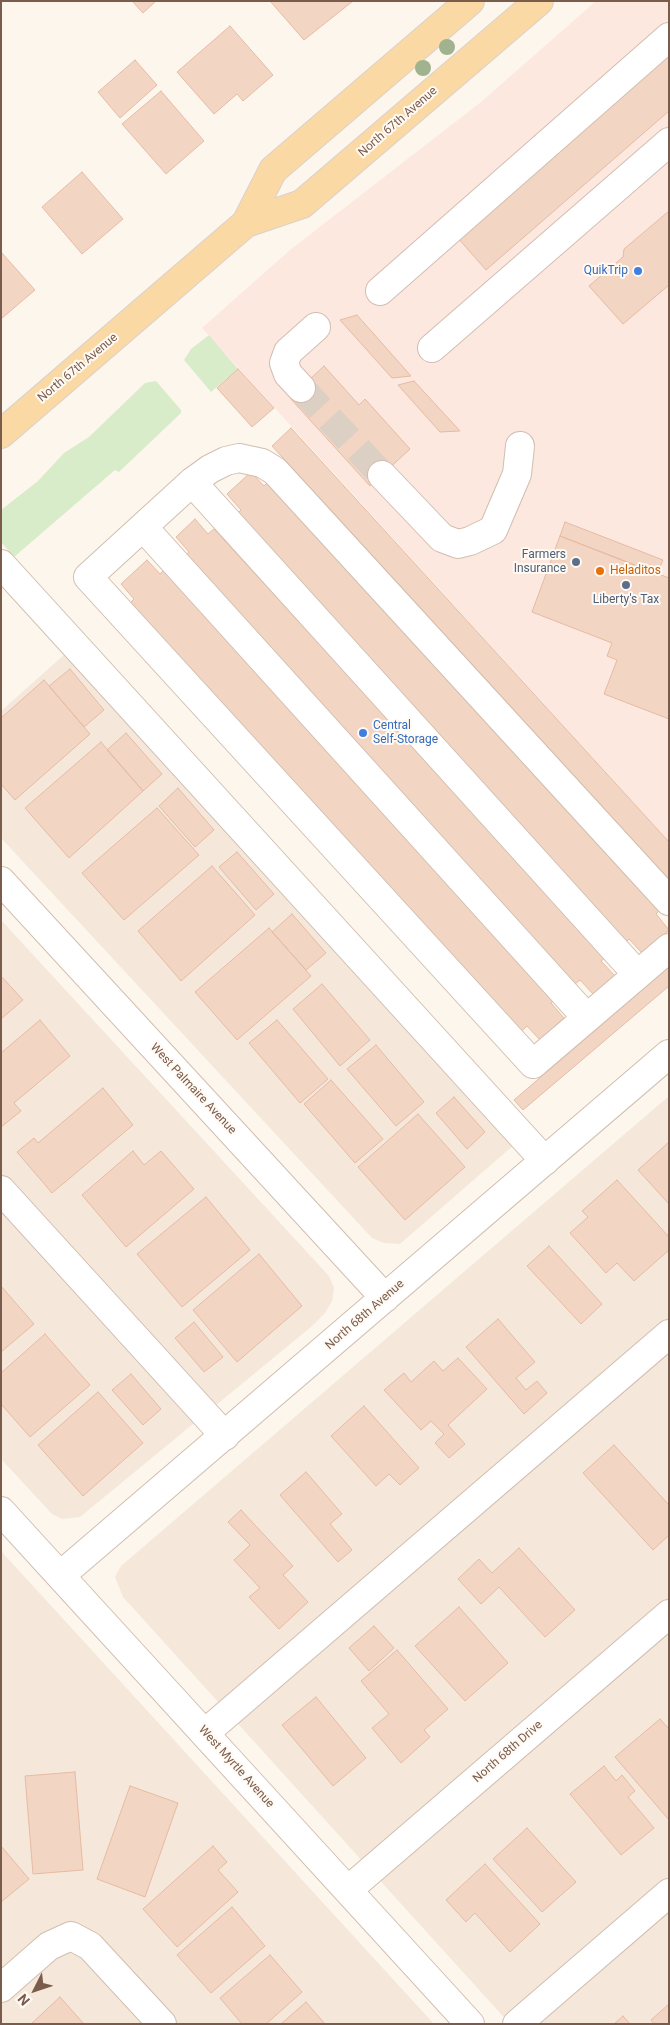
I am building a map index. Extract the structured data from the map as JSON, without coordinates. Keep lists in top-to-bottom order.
{
  "streets": {
    "main road": ["North 67th Avenue"],
    "street": [
      "West Palmaire Avenue",
      "North 68th Avenue",
      "North 68th Drive",
      "West Myrtle Avenue"
    ]
  },
  "crossings": [
    ["West Palmaire Avenue", "North 68th Avenue"],
    ["North 68th Avenue", "West Myrtle Avenue"],
    ["North 68th Drive", "West Myrtle Avenue"]
  ],
  "places": [
    "QuikTrip",
    "Farmers Insurance",
    "Heladitos",
    "Liberty's Tax",
    "Central Self-Storage"
  ],
  "north": "bottom left"
}
